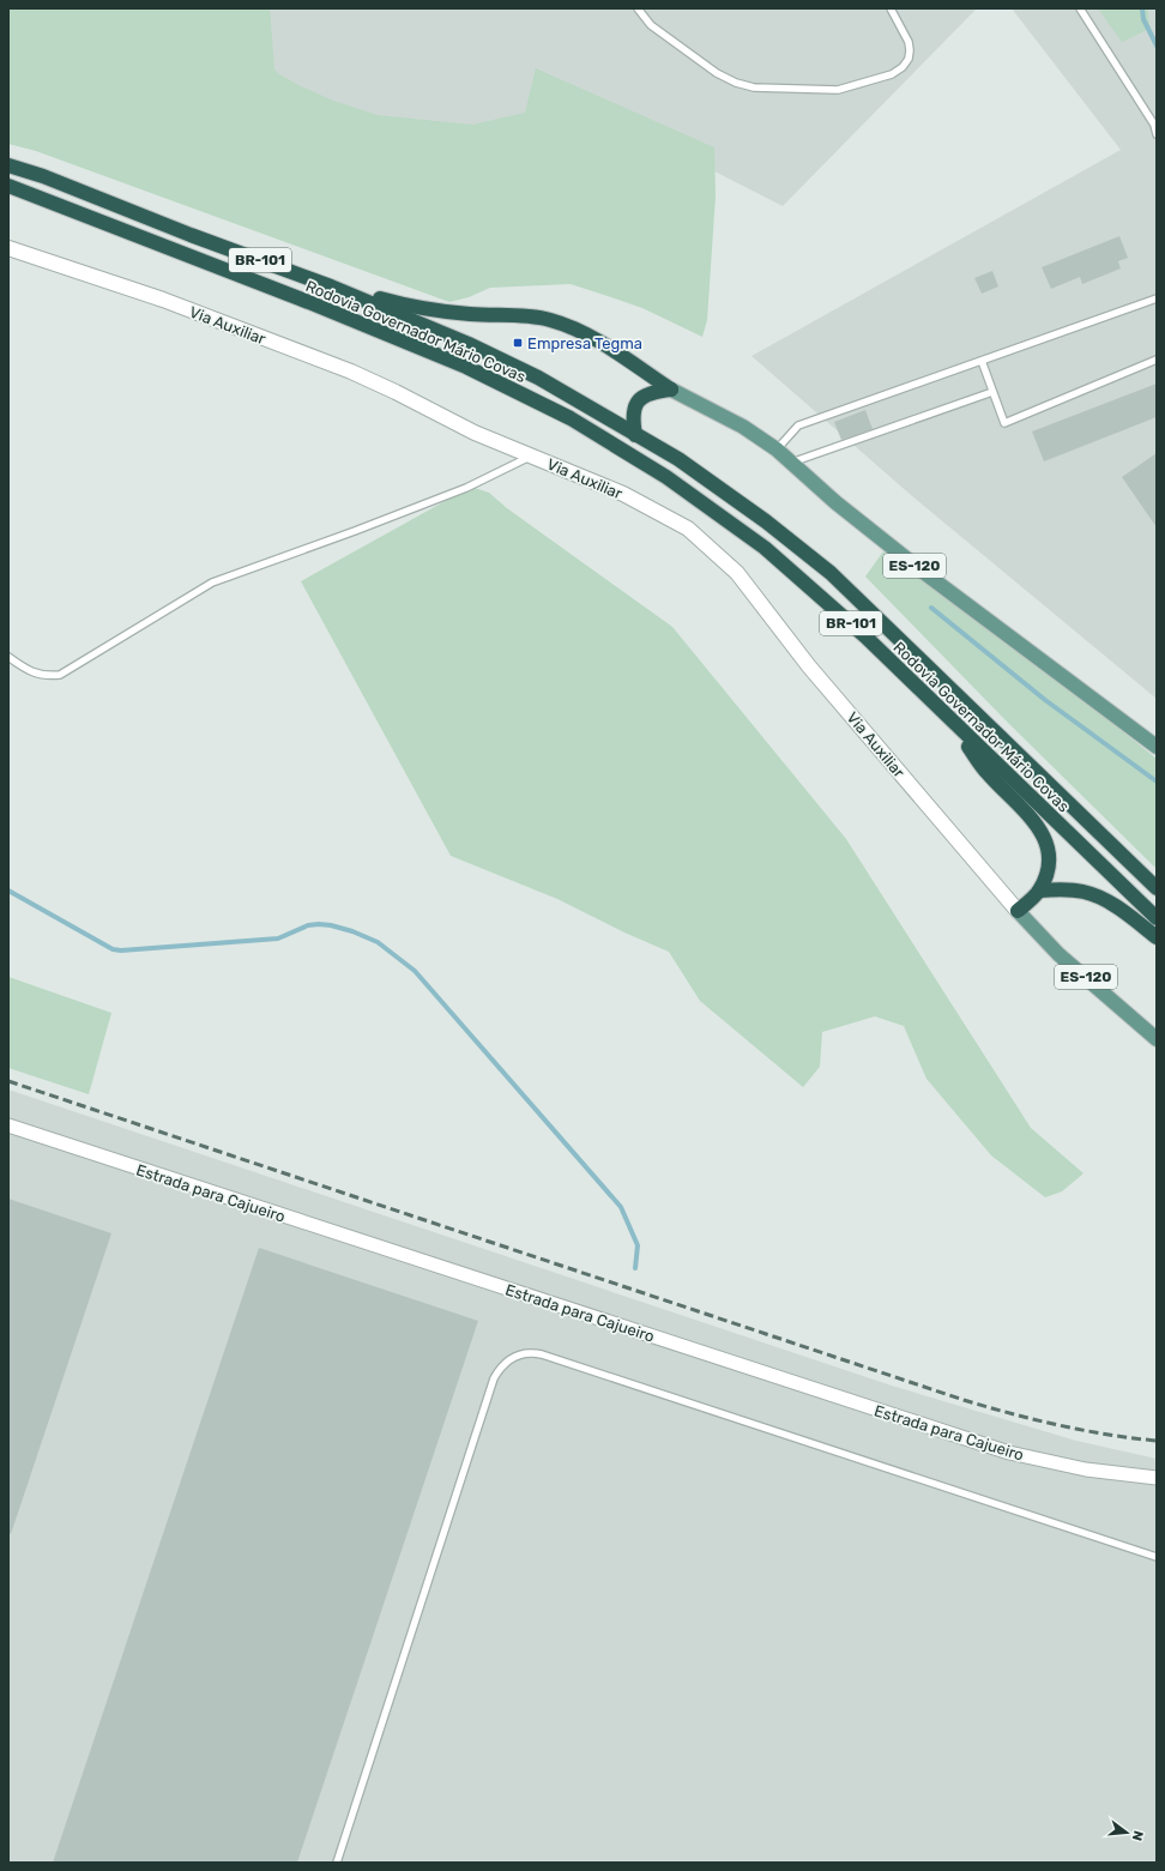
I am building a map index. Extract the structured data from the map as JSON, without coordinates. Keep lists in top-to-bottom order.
{
  "streets": {
    "highway": ["BR-101", "Rodovia Governador Mário Covas"],
    "main road": ["ES-120"],
    "street": ["Via Auxiliar", "Estrada para Cajueiro"]
  },
  "crossings": [
    ["Via Auxiliar", "ES-120"]
  ],
  "places": {
    "transit": ["Empresa Tegma"]
  },
  "north": "right"
}
